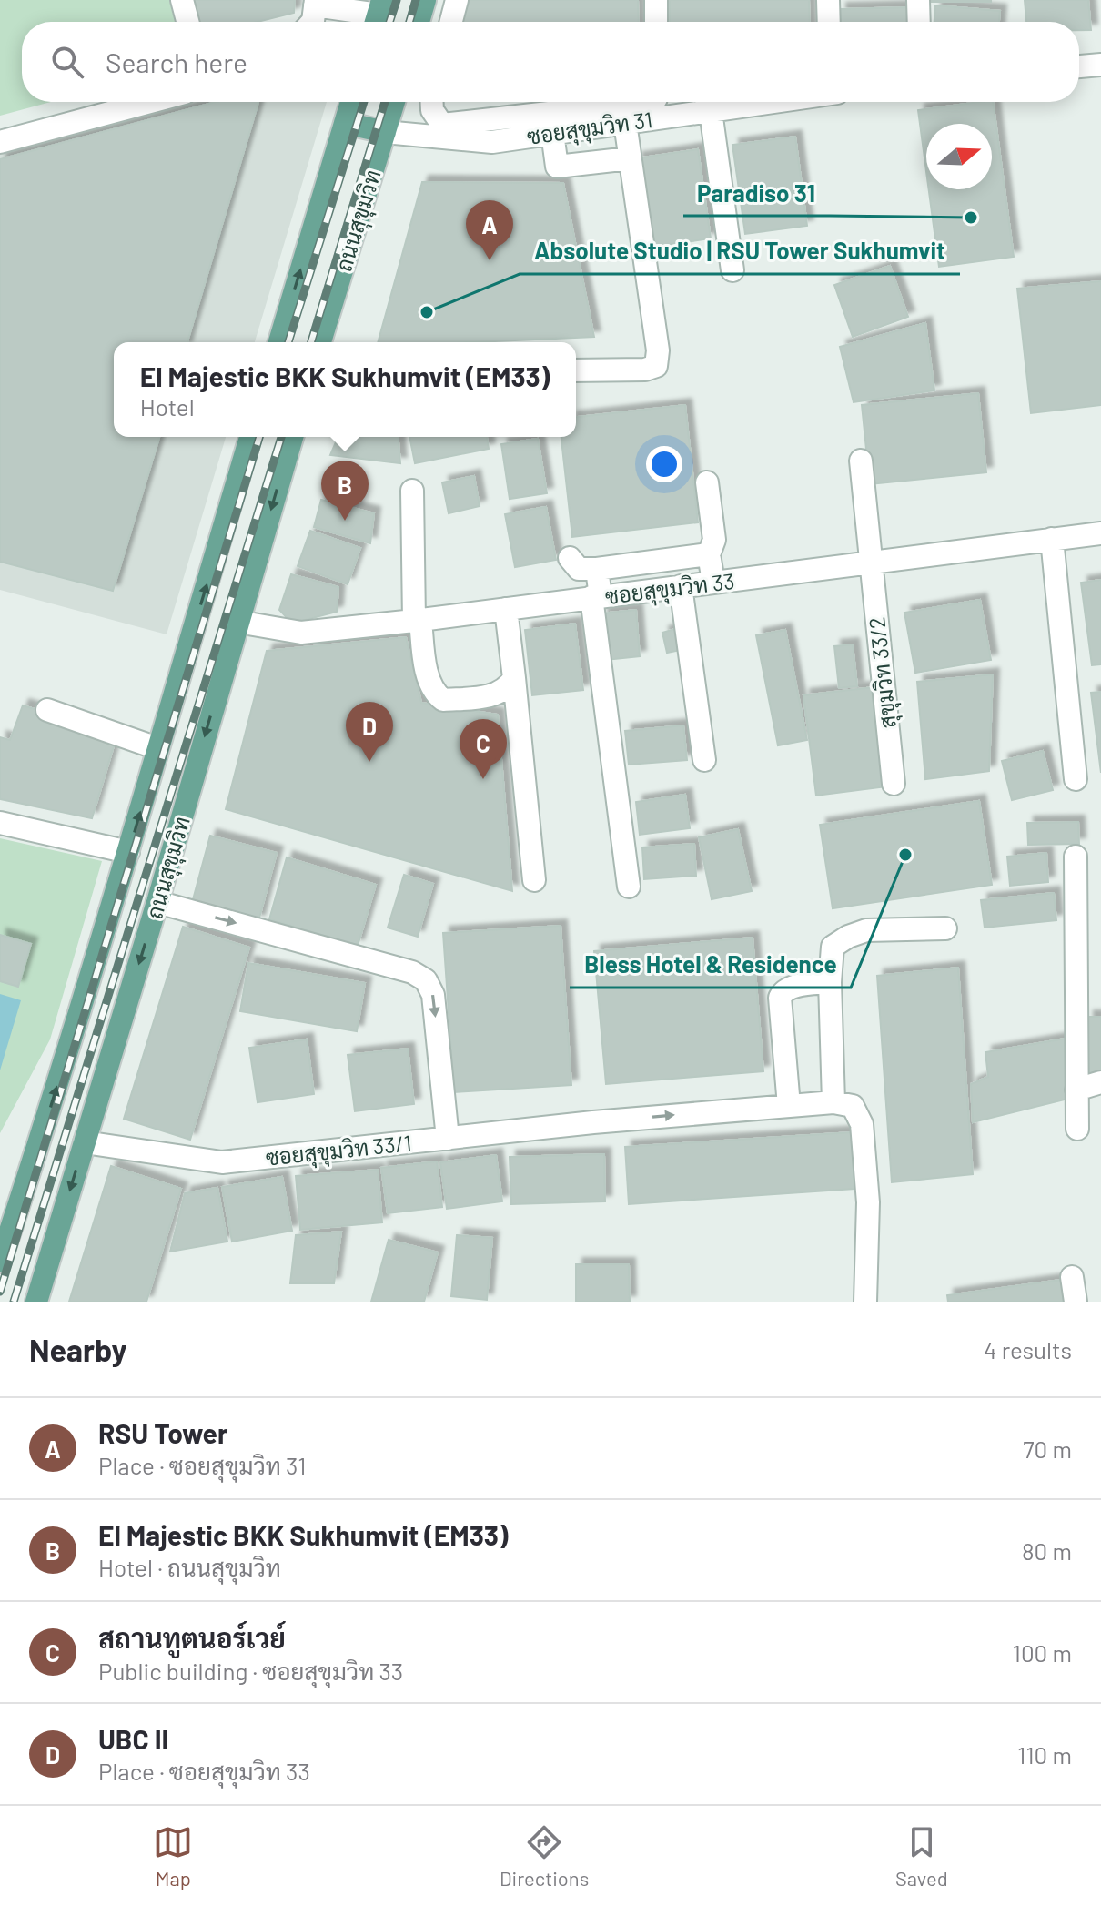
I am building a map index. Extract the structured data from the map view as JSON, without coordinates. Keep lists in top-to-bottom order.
{
  "streets": {
    "main road": ["ถนนสุขุมวิท"],
    "street": [
      "ซอยสุขุมวิท 31",
      "ซอยสุขุมวิท 33",
      "สุขุมวิท 33/2",
      "ซอยสุขุมวิท 33/1"
    ]
  },
  "crossings": [
    ["ซอยสุขุมวิท 31", "ถนนสุขุมวิท"],
    ["ถนนสุขุมวิท", "ซอยสุขุมวิท 33"],
    ["ถนนสุขุมวิท", "ซอยสุขุมวิท 33/1"],
    ["ซอยสุขุมวิท 33", "สุขุมวิท 33/2"]
  ],
  "one_way": ["ซอยสุขุมวิท 33/1"],
  "places": ["Paradiso 31", "Absolute Studio | RSU Tower Sukhumvit", "Bless Hotel & Residence"],
  "north": "right",
  "page": {
    "search": "Search here",
    "pins": [
      "A",
      "B",
      "D",
      "C"
    ],
    "popup": ["El Majestic BKK Sukhumvit (EM33)", "Hotel"],
    "heading": ["Nearby", "4 results"],
    "list": [
      {
        "mark": "A",
        "name": "RSU Tower",
        "note": "Place · ซอยสุขุมวิท 31",
        "value": "70 m"
      },
      {
        "mark": "B",
        "name": "El Majestic BKK Sukhumvit (EM33)",
        "note": "Hotel · ถนนสุขุมวิท",
        "value": "80 m"
      },
      {
        "mark": "C",
        "name": "สถานทูตนอร์เวย์",
        "note": "Public building · ซอยสุขุมวิท 33",
        "value": "100 m"
      },
      {
        "mark": "D",
        "name": "UBC II",
        "note": "Place · ซอยสุขุมวิท 33",
        "value": "110 m"
      }
    ],
    "nav": ["Map", "Directions", "Saved"]
  }
}
